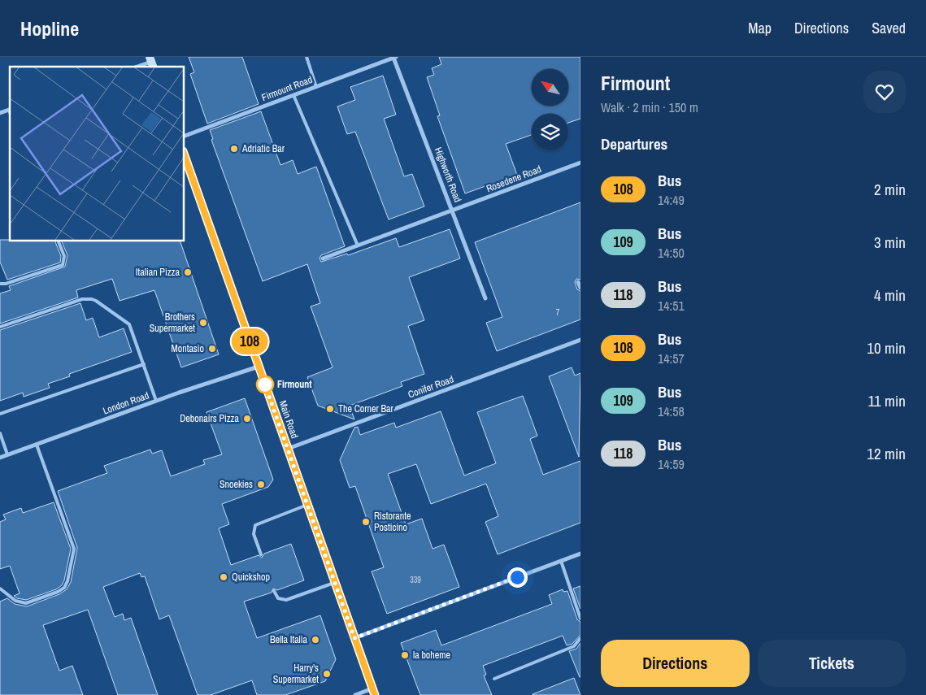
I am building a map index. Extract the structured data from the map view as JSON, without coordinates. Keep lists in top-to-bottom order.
{
  "streets": {
    "main road": ["Main Road"],
    "street": [
      "Firmount Road",
      "Highworth Road",
      "Rosedene Road",
      "Conifer Road",
      "London Road"
    ]
  },
  "crossings": [
    ["Firmount Road", "Highworth Road"],
    ["Highworth Road", "Rosedene Road"],
    ["Conifer Road", "Main Road"],
    ["London Road", "Main Road"]
  ],
  "places": [
    "Adriatic Bar",
    "Italian Pizza",
    "Brothers Supermarket",
    "Montasio",
    "Firmount",
    "The Corner Bar",
    "Debonairs Pizza",
    "Snoekies",
    "Ristorante Posticino",
    "Quickshop",
    "Bella Italia",
    "la boheme",
    "Harry's Supermarket"
  ],
  "lines": ["bus line 108"],
  "house_numbers": ["7", "339"],
  "north": "top left",
  "page": {
    "header": "Hopline",
    "nav": ["Map", "Directions", "Saved"],
    "on_map": "108",
    "heading": [
      ["Firmount", "Walk · 2 min · 150 m"],
      "Departures"
    ],
    "list": [
      {
        "mark": "108",
        "name": "Bus",
        "note": "14:49",
        "value": "2 min"
      },
      {
        "mark": "109",
        "name": "Bus",
        "note": "14:50",
        "value": "3 min"
      },
      {
        "mark": "118",
        "name": "Bus",
        "note": "14:51",
        "value": "4 min"
      },
      {
        "mark": "108",
        "name": "Bus",
        "note": "14:57",
        "value": "10 min"
      },
      {
        "mark": "109",
        "name": "Bus",
        "note": "14:58",
        "value": "11 min"
      },
      {
        "mark": "118",
        "name": "Bus",
        "note": "14:59",
        "value": "12 min"
      }
    ],
    "buttons": ["Directions", "Tickets"]
  }
}
